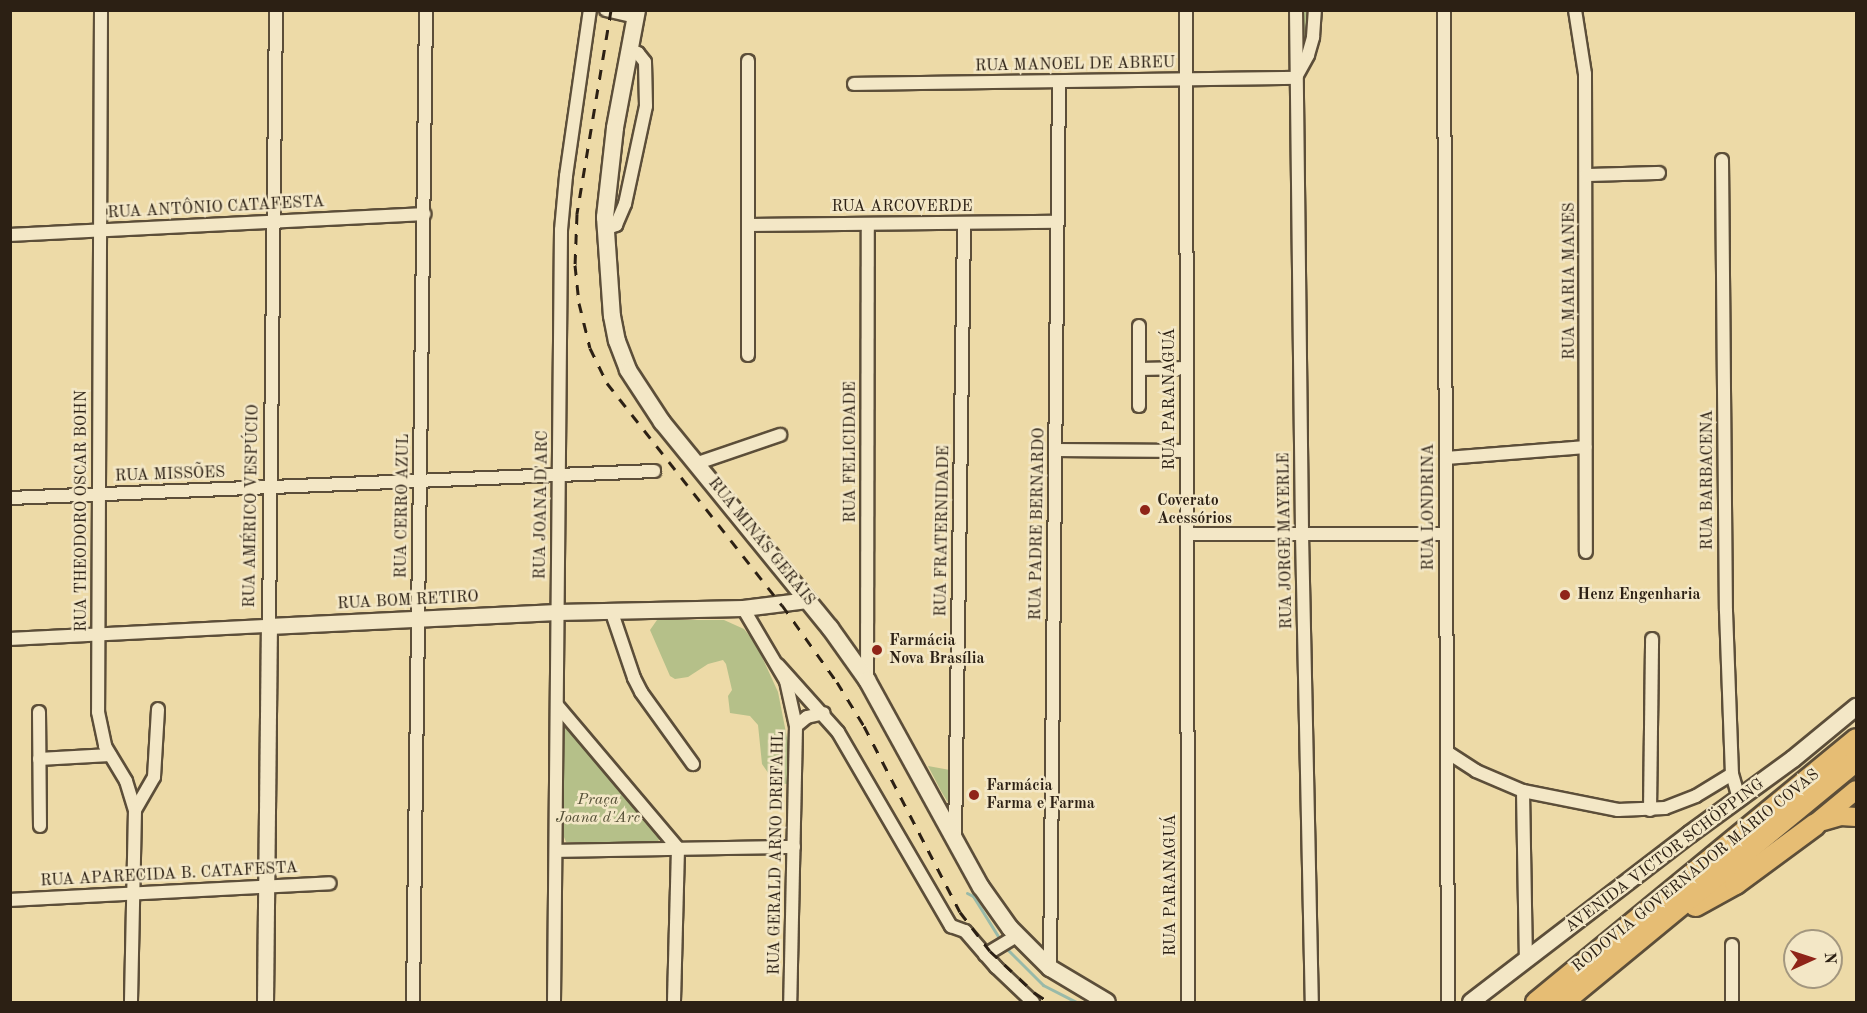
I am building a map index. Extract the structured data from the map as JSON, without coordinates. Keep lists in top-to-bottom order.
{
  "streets": {
    "highway": ["RODOVIA GOVERNADOR MÁRIO COVAS"],
    "main road": ["RUA MINAS GERAIS", "AVENIDA VICTOR SCHÖPPING"],
    "street": [
      "RUA MANOEL DE ABREU",
      "RUA ARCOVERDE",
      "RUA ANTÔNIO CATAFESTA",
      "RUA MARIA MANES",
      "RUA PARANAGUÁ",
      "RUA FELICIDADE",
      "RUA MISSÕES",
      "RUA BARBACENA",
      "RUA JOANA D'ARC",
      "RUA AMÉRICO VESPÚCIO",
      "RUA CERRO AZUL",
      "RUA LONDRINA",
      "RUA THEODORO OSCAR BOHN",
      "RUA PADRE BERNARDO",
      "RUA FRATERNIDADE",
      "RUA JORGE MAYERLE",
      "RUA BOM RETIRO",
      "RUA GERALD ARNO DREFAHL",
      "RUA APARECIDA B. CATAFESTA"
    ]
  },
  "crossings": [
    ["RUA MANOEL DE ABREU", "RUA PARANAGUÁ"],
    ["RUA MANOEL DE ABREU", "RUA PADRE BERNARDO"],
    ["RUA MANOEL DE ABREU", "RUA JORGE MAYERLE"],
    ["RUA ARCOVERDE", "RUA FELICIDADE"],
    ["RUA ARCOVERDE", "RUA PADRE BERNARDO"],
    ["RUA ARCOVERDE", "RUA FRATERNIDADE"],
    ["RUA ANTÔNIO CATAFESTA", "RUA AMÉRICO VESPÚCIO"],
    ["RUA ANTÔNIO CATAFESTA", "RUA CERRO AZUL"],
    ["RUA ANTÔNIO CATAFESTA", "RUA THEODORO OSCAR BOHN"],
    ["RUA FELICIDADE", "RUA MINAS GERAIS"],
    ["RUA MISSÕES", "RUA JOANA D'ARC"],
    ["RUA MISSÕES", "RUA AMÉRICO VESPÚCIO"],
    ["RUA MISSÕES", "RUA CERRO AZUL"],
    ["RUA MISSÕES", "RUA THEODORO OSCAR BOHN"],
    ["RUA BARBACENA", "AVENIDA VICTOR SCHÖPPING"],
    ["RUA JOANA D'ARC", "RUA BOM RETIRO"],
    ["RUA AMÉRICO VESPÚCIO", "RUA BOM RETIRO"],
    ["RUA AMÉRICO VESPÚCIO", "RUA APARECIDA B. CATAFESTA"],
    ["RUA CERRO AZUL", "RUA BOM RETIRO"],
    ["RUA THEODORO OSCAR BOHN", "RUA BOM RETIRO"],
    ["RUA THEODORO OSCAR BOHN", "RUA APARECIDA B. CATAFESTA"],
    ["RUA PADRE BERNARDO", "RUA MINAS GERAIS"],
    ["RUA FRATERNIDADE", "RUA MINAS GERAIS"],
    ["RUA MINAS GERAIS", "RUA BOM RETIRO"],
    ["RUA BOM RETIRO", "RUA GERALD ARNO DREFAHL"]
  ],
  "parks": ["Praça Joana d'Arc"],
  "places": [
    "Coverato Acessórios",
    "Henz Engenharia",
    "Farmácia Nova Brasília",
    "Farmácia Farma e Farma"
  ],
  "north": "right"
}
